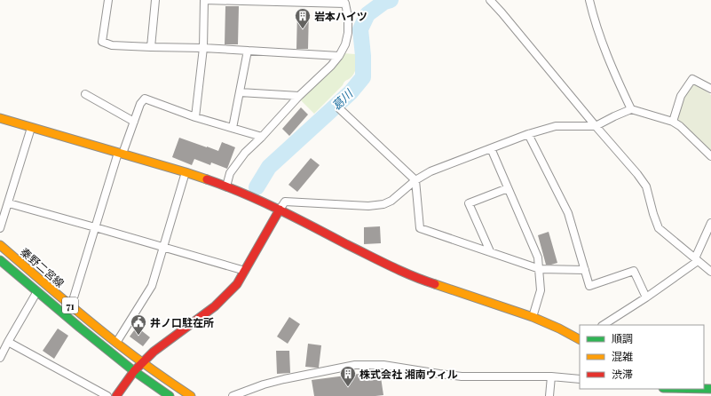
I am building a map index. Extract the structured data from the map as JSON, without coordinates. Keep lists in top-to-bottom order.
{
  "streets": {
    "street": ["秦野二宮線", "71"]
  },
  "water": ["葛川"],
  "places": {
    "building": ["岩本ハイツ", "株式会社 湘南ウィル"],
    "public building": ["井ノ口駐在所"]
  },
  "legend": ["順調", "混雑", "渋滞"]
}
